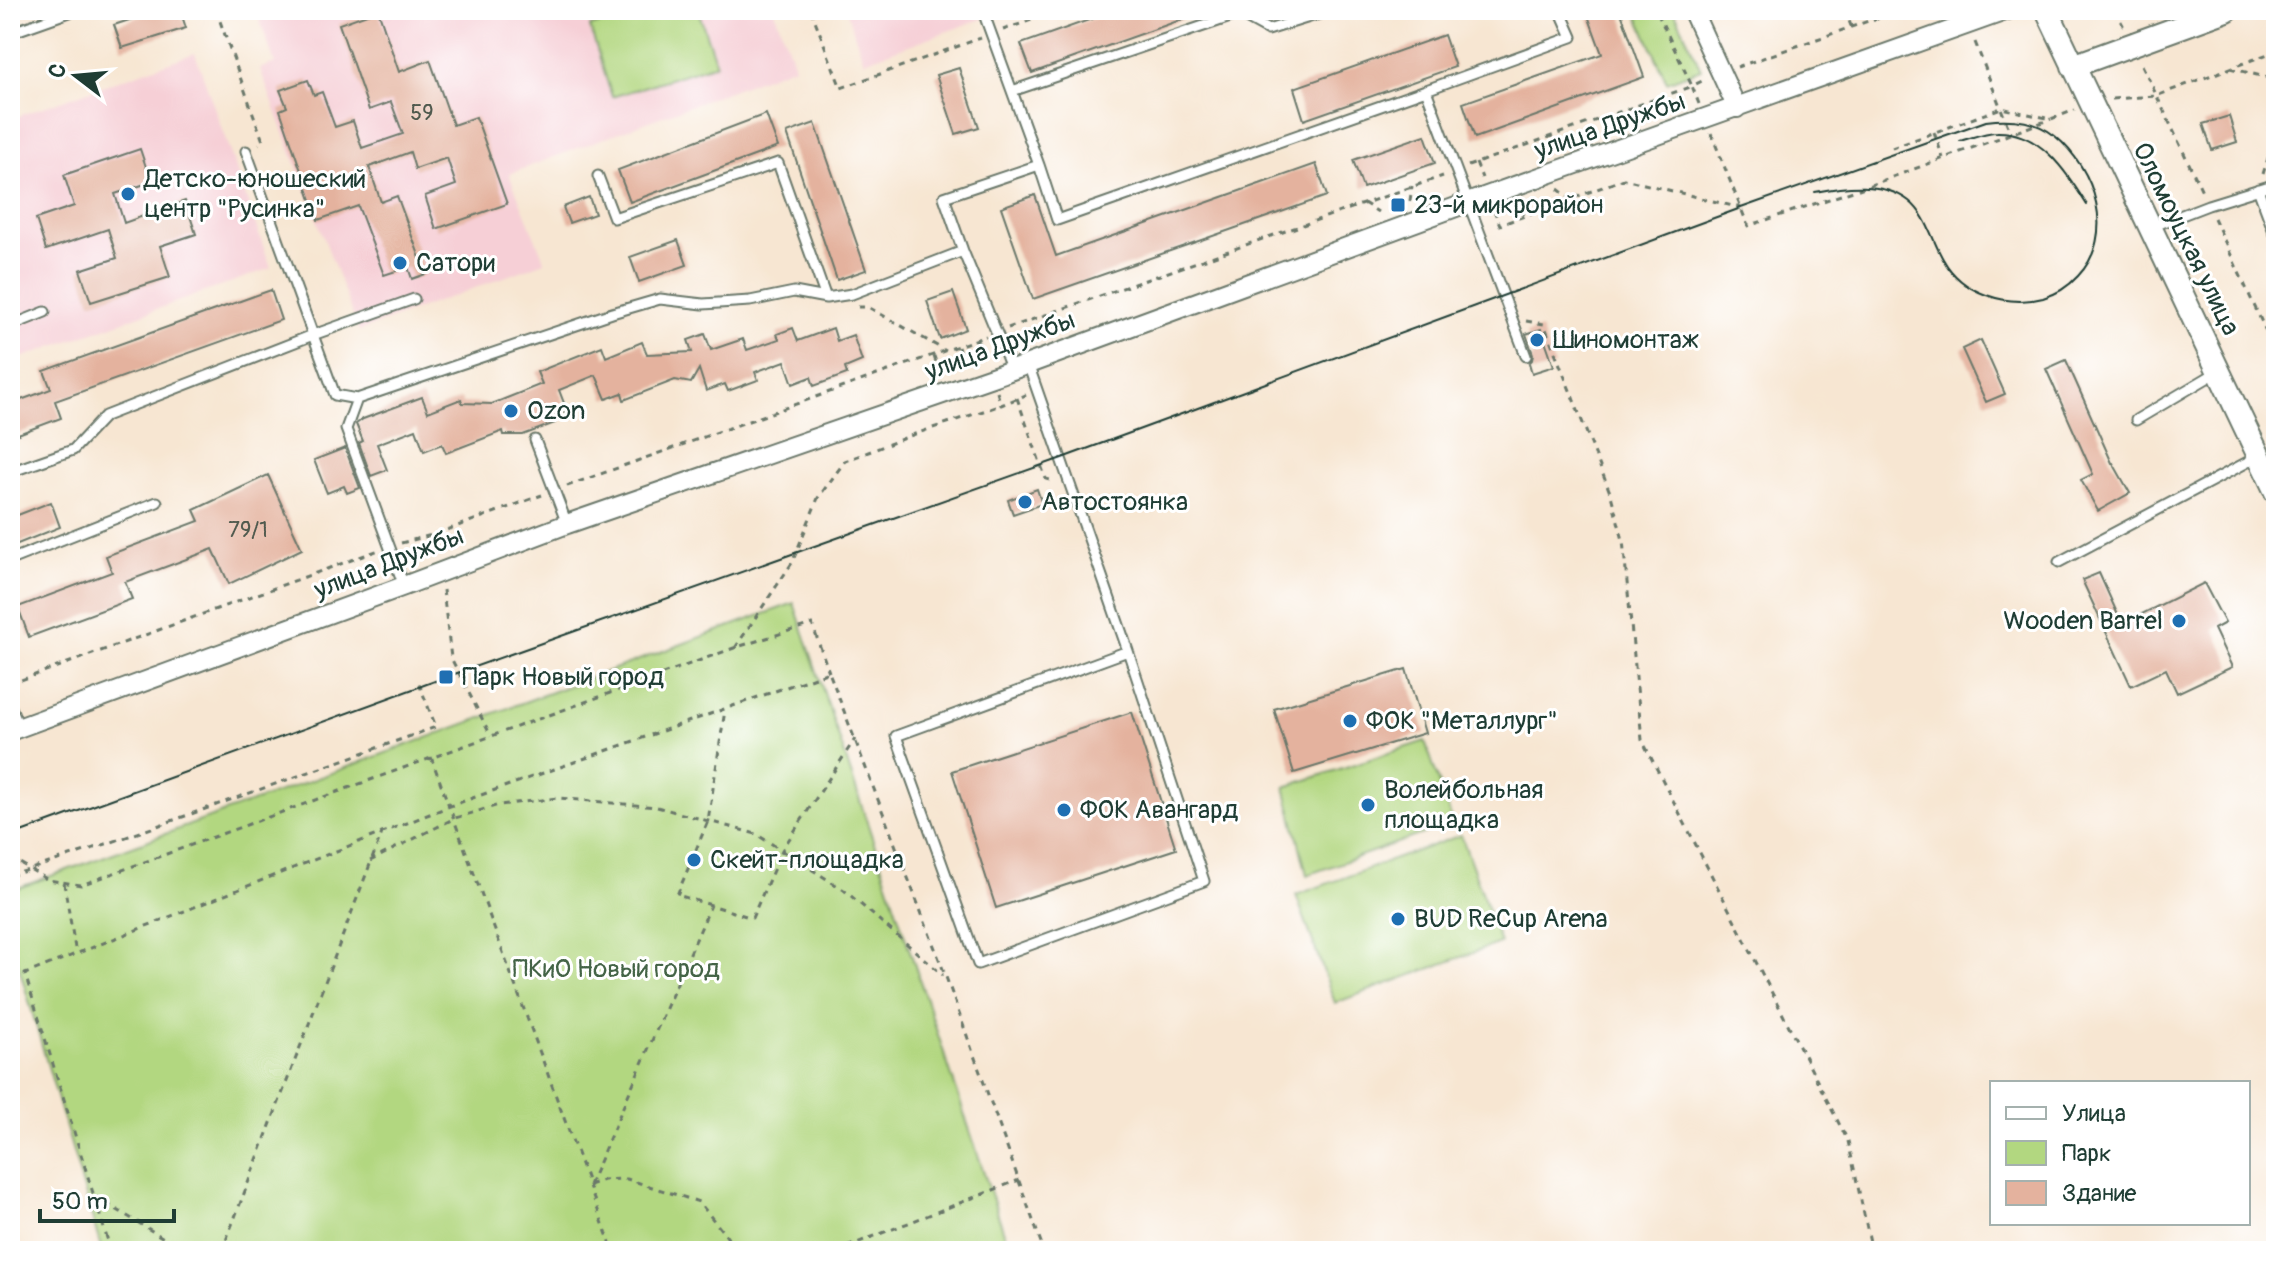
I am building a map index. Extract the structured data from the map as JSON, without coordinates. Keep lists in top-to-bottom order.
{
  "streets": {
    "street": ["улица Дружбы", "Оломоуцкая улица"]
  },
  "parks": ["ПКиО Новый город"],
  "places": {
    "other": [
      "Детско-юношеский центр \"Русинка\"",
      "Сатори",
      "Шиномонтаж",
      "Ozon",
      "Автостоянка",
      "Wooden Barrel",
      "ФОК \"Металлург\"",
      "Волейбольная площадка",
      "ФОК Авангард",
      "Скейт-площадка",
      "BUD ReCup Arena"
    ],
    "transit": ["23-й микрорайон", "Парк Новый город"]
  },
  "house_numbers": ["59", "79/1"],
  "legend": ["Улица", "Парк", "Здание"],
  "scale_bar": "50 m",
  "north": "left"
}
